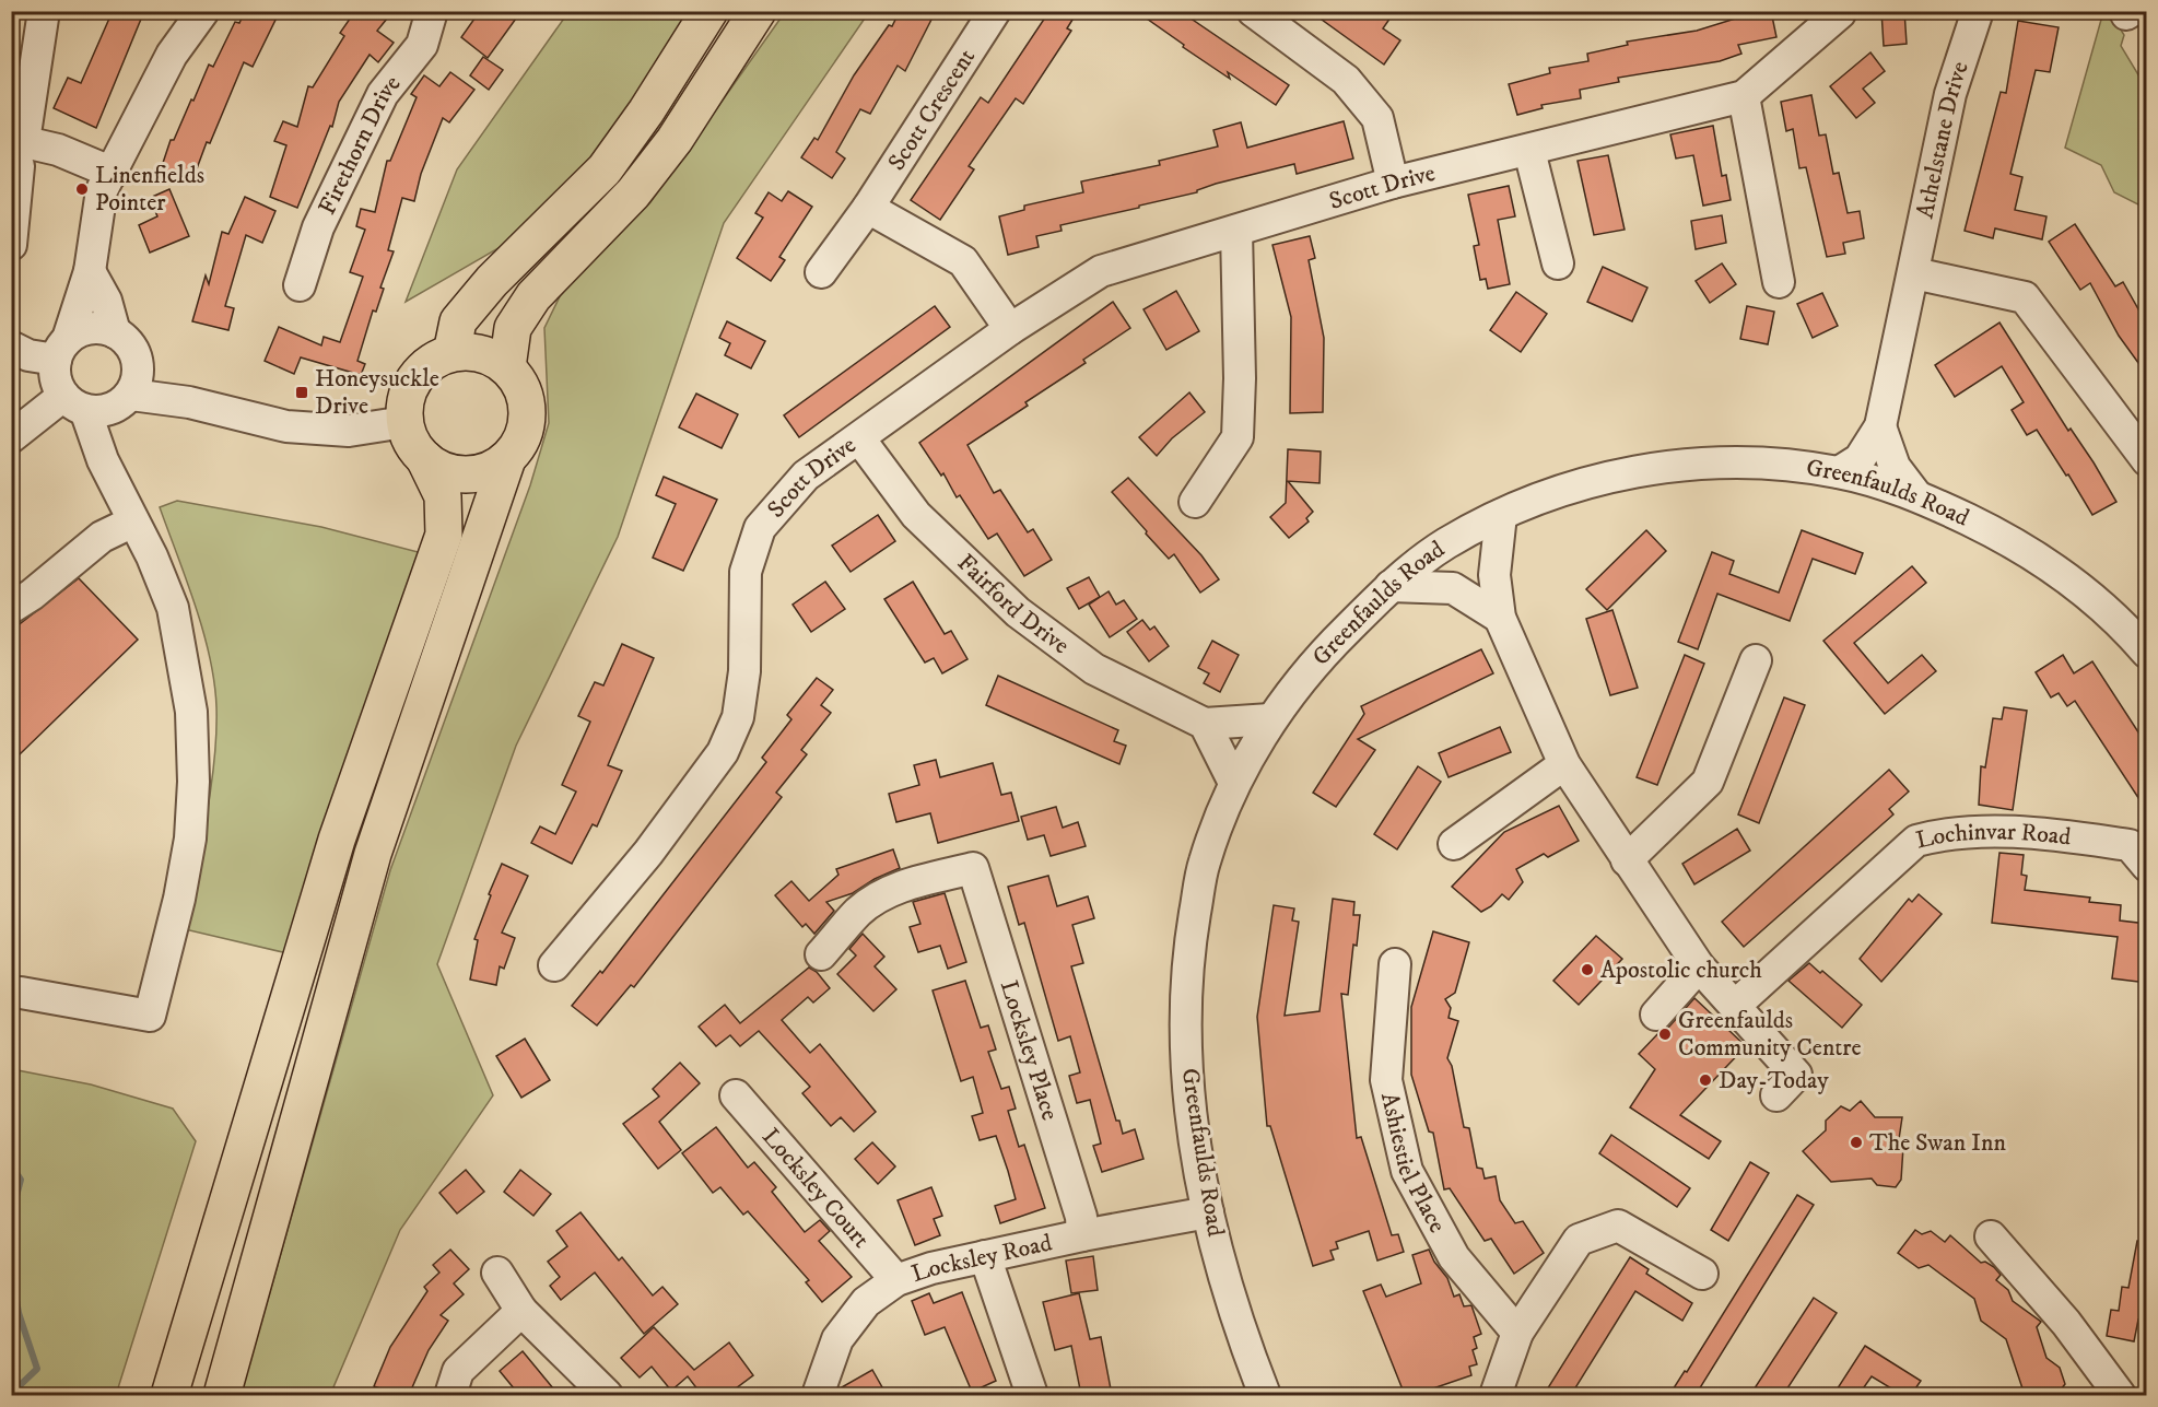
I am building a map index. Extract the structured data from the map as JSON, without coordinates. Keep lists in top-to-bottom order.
{
  "streets": {
    "street": [
      "Scott Crescent",
      "Athelstane Drive",
      "Firethorn Drive",
      "Scott Drive",
      "Greenfaulds Road",
      "Fairford Drive",
      "Lochinvar Road",
      "Locksley Place",
      "Ashiestiel Place",
      "Locksley Court",
      "Locksley Road"
    ]
  },
  "crossings": [
    ["Athelstane Drive", "Greenfaulds Road"],
    ["Scott Drive", "Fairford Drive"],
    ["Greenfaulds Road", "Locksley Road"],
    ["Locksley Place", "Locksley Road"],
    ["Locksley Court", "Locksley Road"]
  ],
  "places": {
    "other": [
      "Linenfields Pointer",
      "Apostolic church",
      "Greenfaulds Community Centre",
      "Day-Today",
      "The Swan Inn"
    ],
    "transit": ["Honeysuckle Drive"]
  }
}
